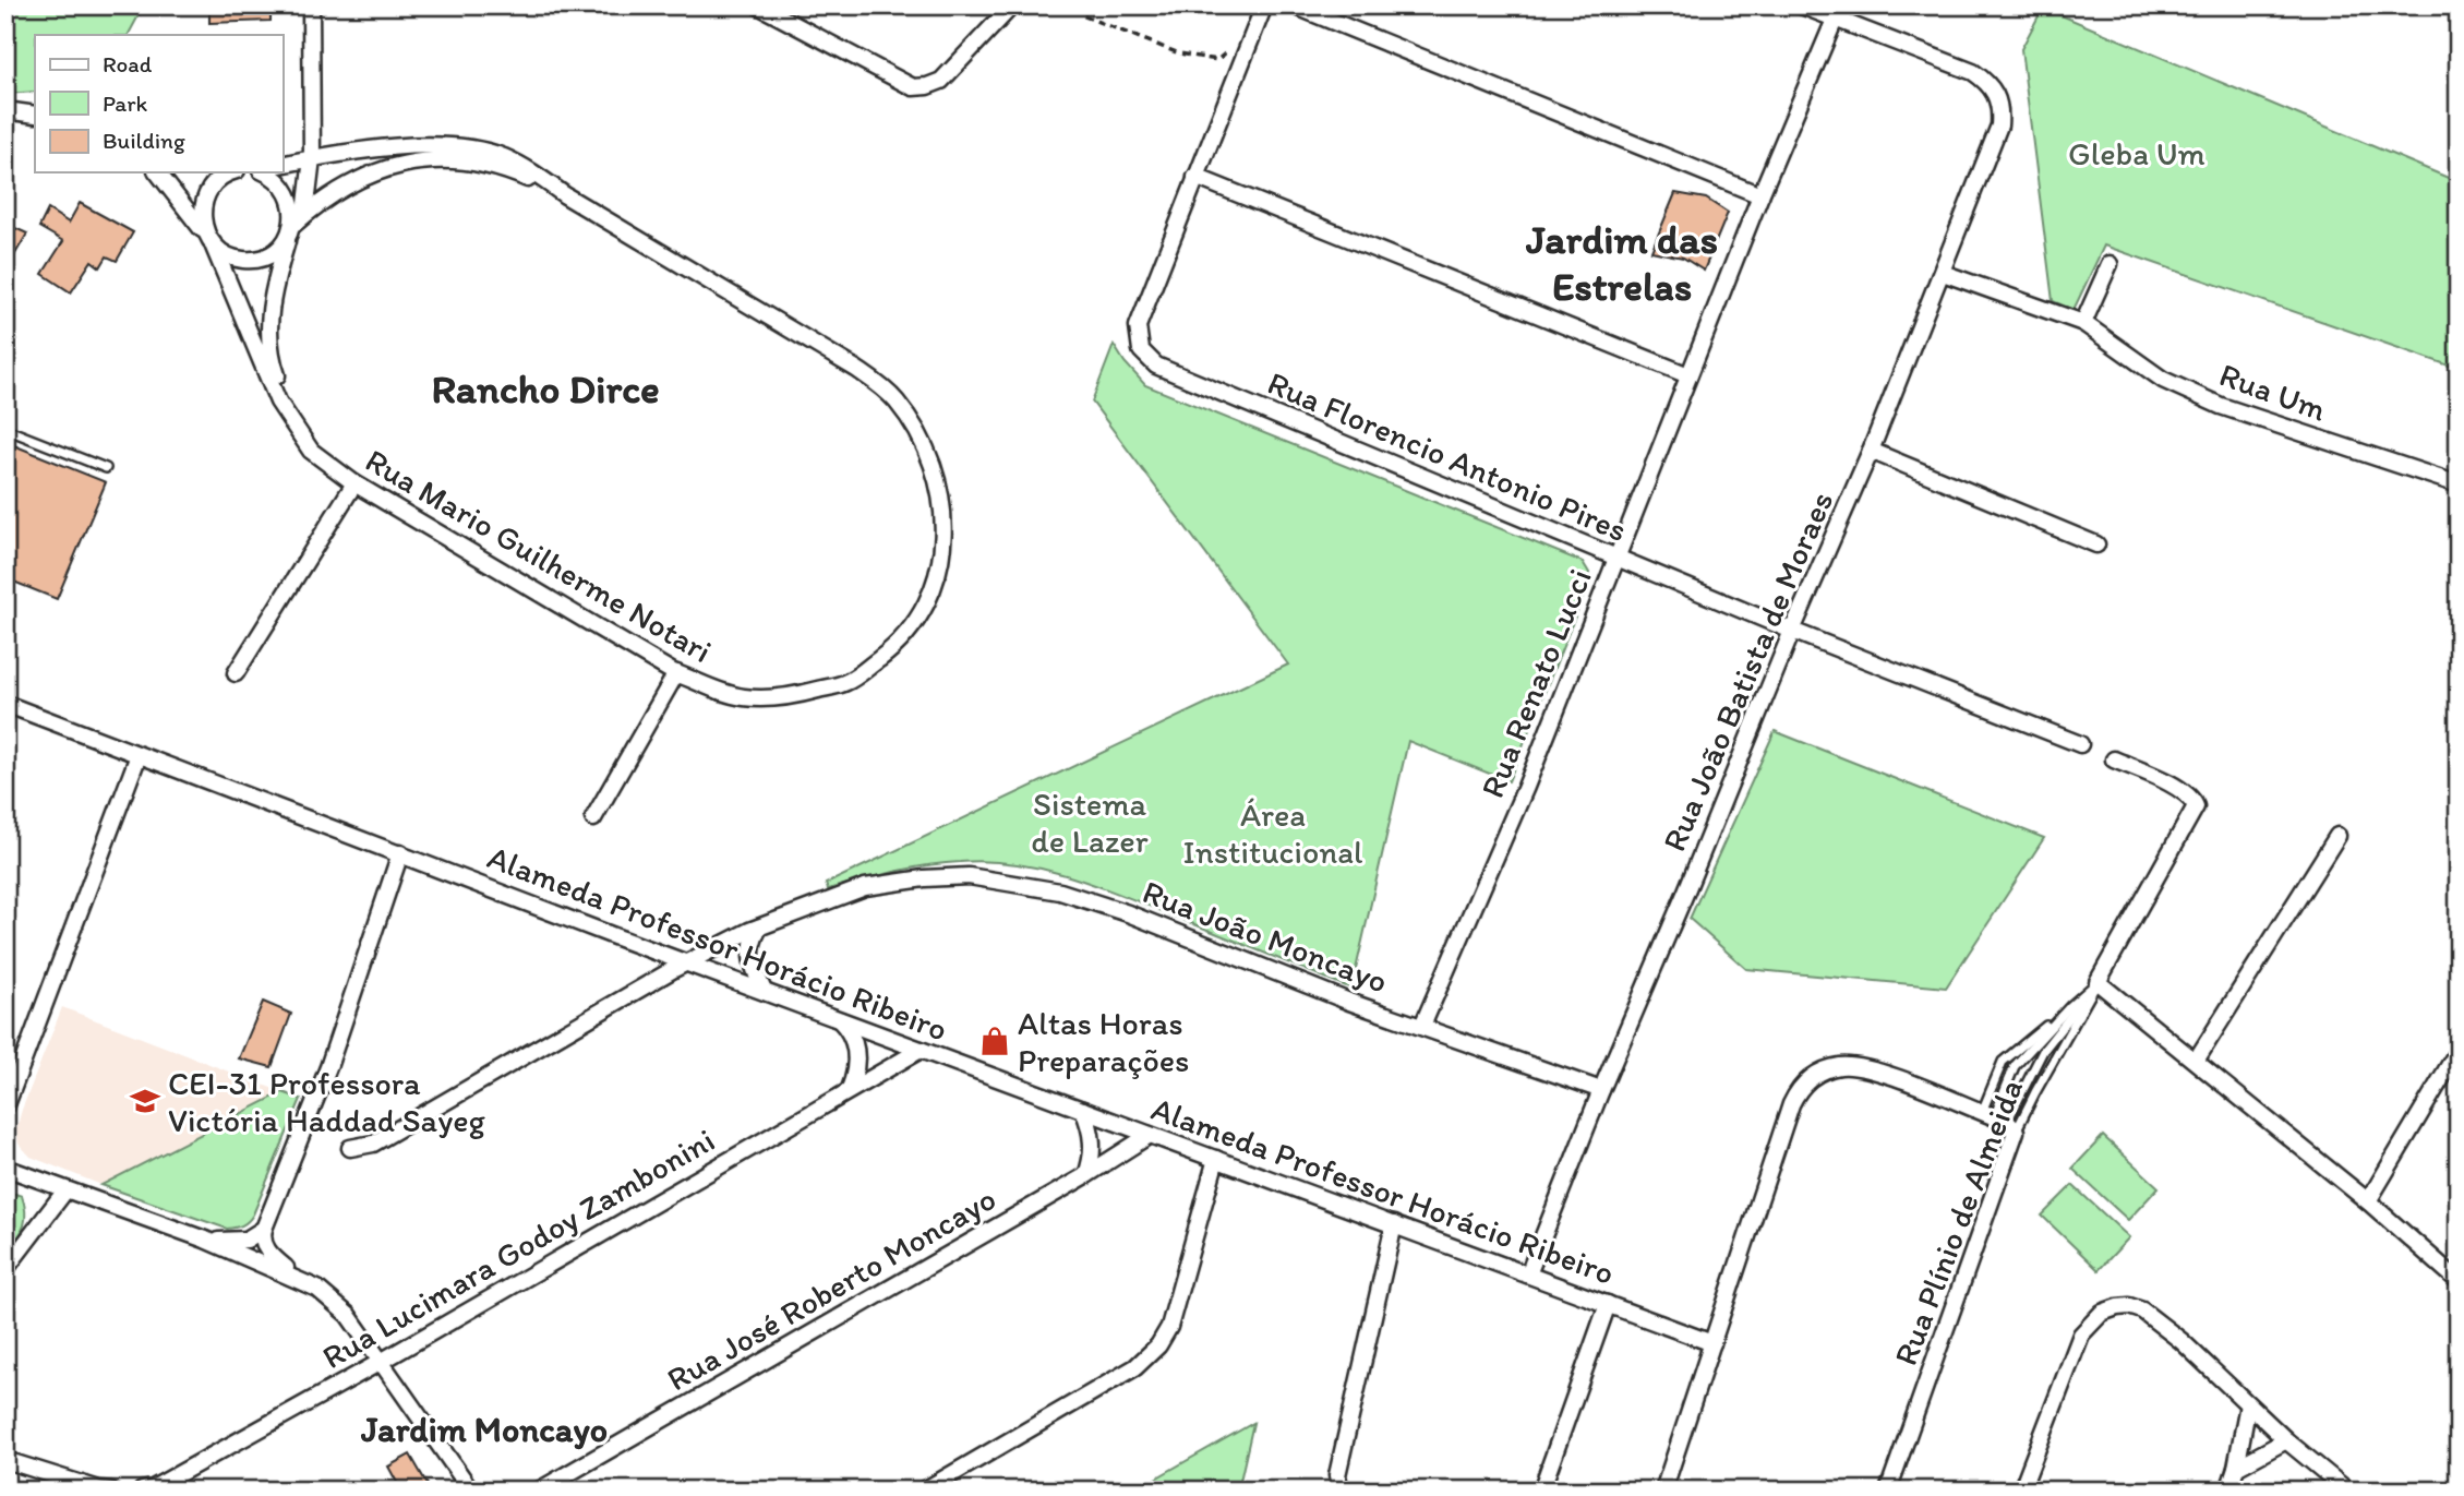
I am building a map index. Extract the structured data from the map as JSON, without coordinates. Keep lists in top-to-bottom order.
{
  "streets": {
    "street": [
      "Rua Um",
      "Rua Florencio Antonio Pires",
      "Rua Mario Guilherme Notari",
      "Rua João Batista de Moraes",
      "Rua Renato Lucci",
      "Rua João Moncayo",
      "Alameda Professor Horácio Ribeiro",
      "Rua Plínio de Almeida",
      "Rua Lucimara Godoy Zambonini",
      "Rua José Roberto Moncayo"
    ]
  },
  "crossings": [
    ["Rua Um", "Rua João Batista de Moraes"],
    ["Rua Florencio Antonio Pires", "Rua João Batista de Moraes"],
    ["Rua Florencio Antonio Pires", "Rua Renato Lucci"],
    ["Rua João Batista de Moraes", "Rua Renato Lucci"],
    ["Rua João Batista de Moraes", "Rua João Moncayo"],
    ["Rua João Batista de Moraes", "Alameda Professor Horácio Ribeiro"],
    ["Rua Renato Lucci", "Rua João Moncayo"],
    ["Rua João Moncayo", "Alameda Professor Horácio Ribeiro"],
    ["Alameda Professor Horácio Ribeiro", "Rua Lucimara Godoy Zambonini"],
    ["Alameda Professor Horácio Ribeiro", "Rua José Roberto Moncayo"]
  ],
  "districts": ["Jardim das Estrelas", "Rancho Dirce", "Jardim Moncayo"],
  "parks": ["Gleba Um", "Sistema de Lazer", "Área Institucional"],
  "places": {
    "shop": ["Altas Horas Preparações"],
    "school or university": ["CEI-31 Professora Victória Haddad Sayeg"]
  },
  "legend": ["Road", "Park", "Building"]
}
